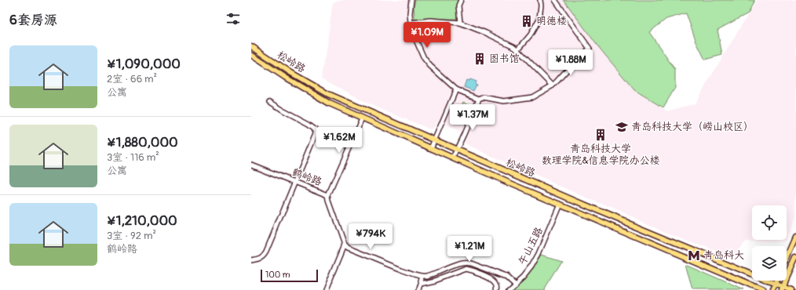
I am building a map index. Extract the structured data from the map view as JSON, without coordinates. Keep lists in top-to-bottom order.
{
  "streets": {
    "main road": ["松岭路"],
    "street": ["鹤岭路", "午山五路"]
  },
  "crossings": [
    ["松岭路", "午山五路"]
  ],
  "places": {
    "building": ["明德楼", "图书馆", "青岛科技大学 数理学院&信息学院办公楼"],
    "school or university": ["青岛科技大学（崂山校区）"],
    "metro station": ["青岛科大"]
  },
  "scale_bar": "100 m",
  "page": {
    "heading": "6套房源",
    "price": [
      "¥1.09M",
      "¥1.88M",
      "¥1.37M",
      "¥1.62M",
      "¥794K",
      "¥1.21M"
    ],
    "list": [
      {
        "name": "¥1,090,000",
        "note": "2室 · 66 m² · 公寓"
      },
      {
        "name": "¥1,880,000",
        "note": "3室 · 116 m² · 公寓"
      },
      {
        "name": "¥1,210,000",
        "note": "3室 · 92 m² · 鹤岭路"
      }
    ],
    "scale": "100 m"
  }
}
